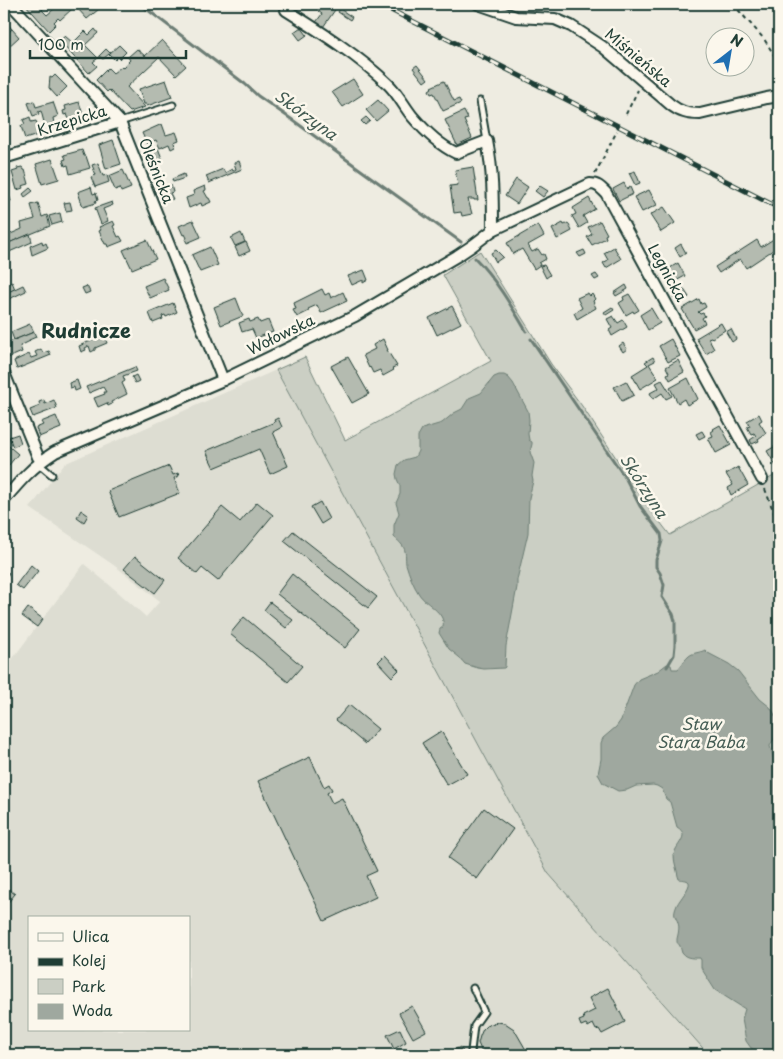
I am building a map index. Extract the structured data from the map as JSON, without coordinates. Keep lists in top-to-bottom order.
{
  "streets": {
    "street": [
      "Miśnieńska",
      "Krzepicka",
      "Oleśnicka",
      "Legnicka",
      "Wołowska"
    ]
  },
  "crossings": [
    ["Krzepicka", "Oleśnicka"],
    ["Oleśnicka", "Wołowska"]
  ],
  "districts": ["Rudnicze"],
  "water": ["Skórzyna", "Staw Stara Baba"],
  "legend": [
    "Ulica",
    "Kolej",
    "Park",
    "Woda"
  ],
  "scale_bar": "100 m",
  "north": "top right"
}
